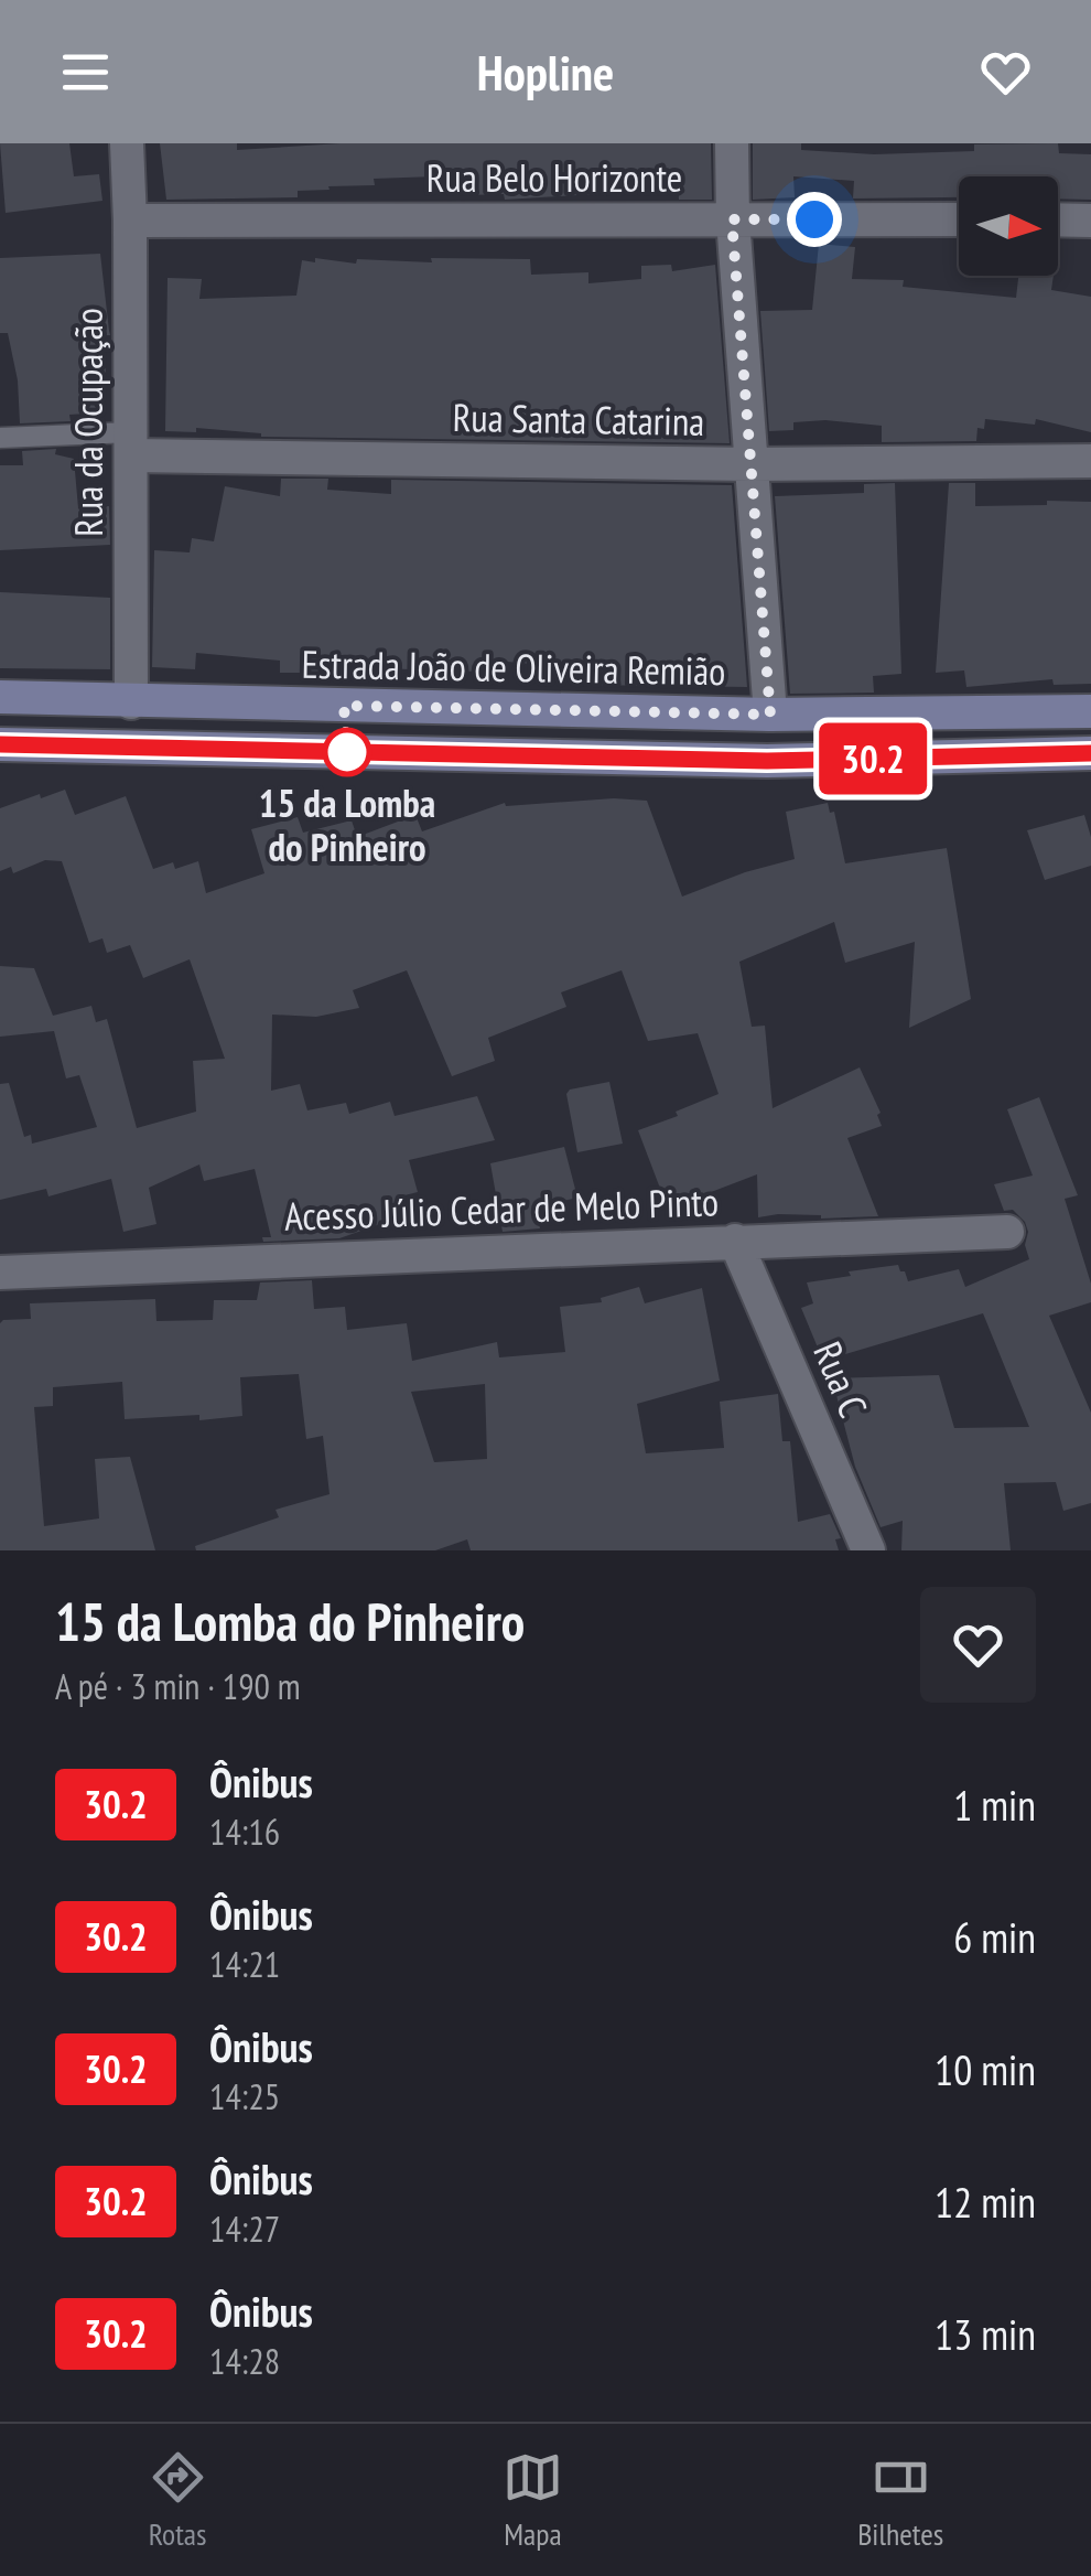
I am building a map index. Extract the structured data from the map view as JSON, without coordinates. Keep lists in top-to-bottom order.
{
  "streets": {
    "main road": ["Estrada João de Oliveira Remião"],
    "street": [
      "Rua Belo Horizonte",
      "Rua Santa Catarina",
      "Rua da Ocupação",
      "Acesso Júlio Cedar de Melo Pinto",
      "Rua C"
    ]
  },
  "crossings": [
    ["Rua Belo Horizonte", "Rua da Ocupação"],
    ["Rua Santa Catarina", "Rua da Ocupação"],
    ["Rua da Ocupação", "Estrada João de Oliveira Remião"],
    ["Acesso Júlio Cedar de Melo Pinto", "Rua C"]
  ],
  "places": ["15 da Lomba do Pinheiro"],
  "lines": ["bus line 30.2"],
  "north": "right",
  "page": {
    "header": "Hopline",
    "on_map": "30.2",
    "heading": ["15 da Lomba do Pinheiro", "A pé · 3 min · 190 m"],
    "list": [
      {
        "mark": "30.2",
        "name": "Ônibus",
        "note": "14:16",
        "value": "1 min"
      },
      {
        "mark": "30.2",
        "name": "Ônibus",
        "note": "14:21",
        "value": "6 min"
      },
      {
        "mark": "30.2",
        "name": "Ônibus",
        "note": "14:25",
        "value": "10 min"
      },
      {
        "mark": "30.2",
        "name": "Ônibus",
        "note": "14:27",
        "value": "12 min"
      },
      {
        "mark": "30.2",
        "name": "Ônibus",
        "note": "14:28",
        "value": "13 min"
      }
    ],
    "tabs": ["Rotas", "Mapa", "Bilhetes"]
  }
}
